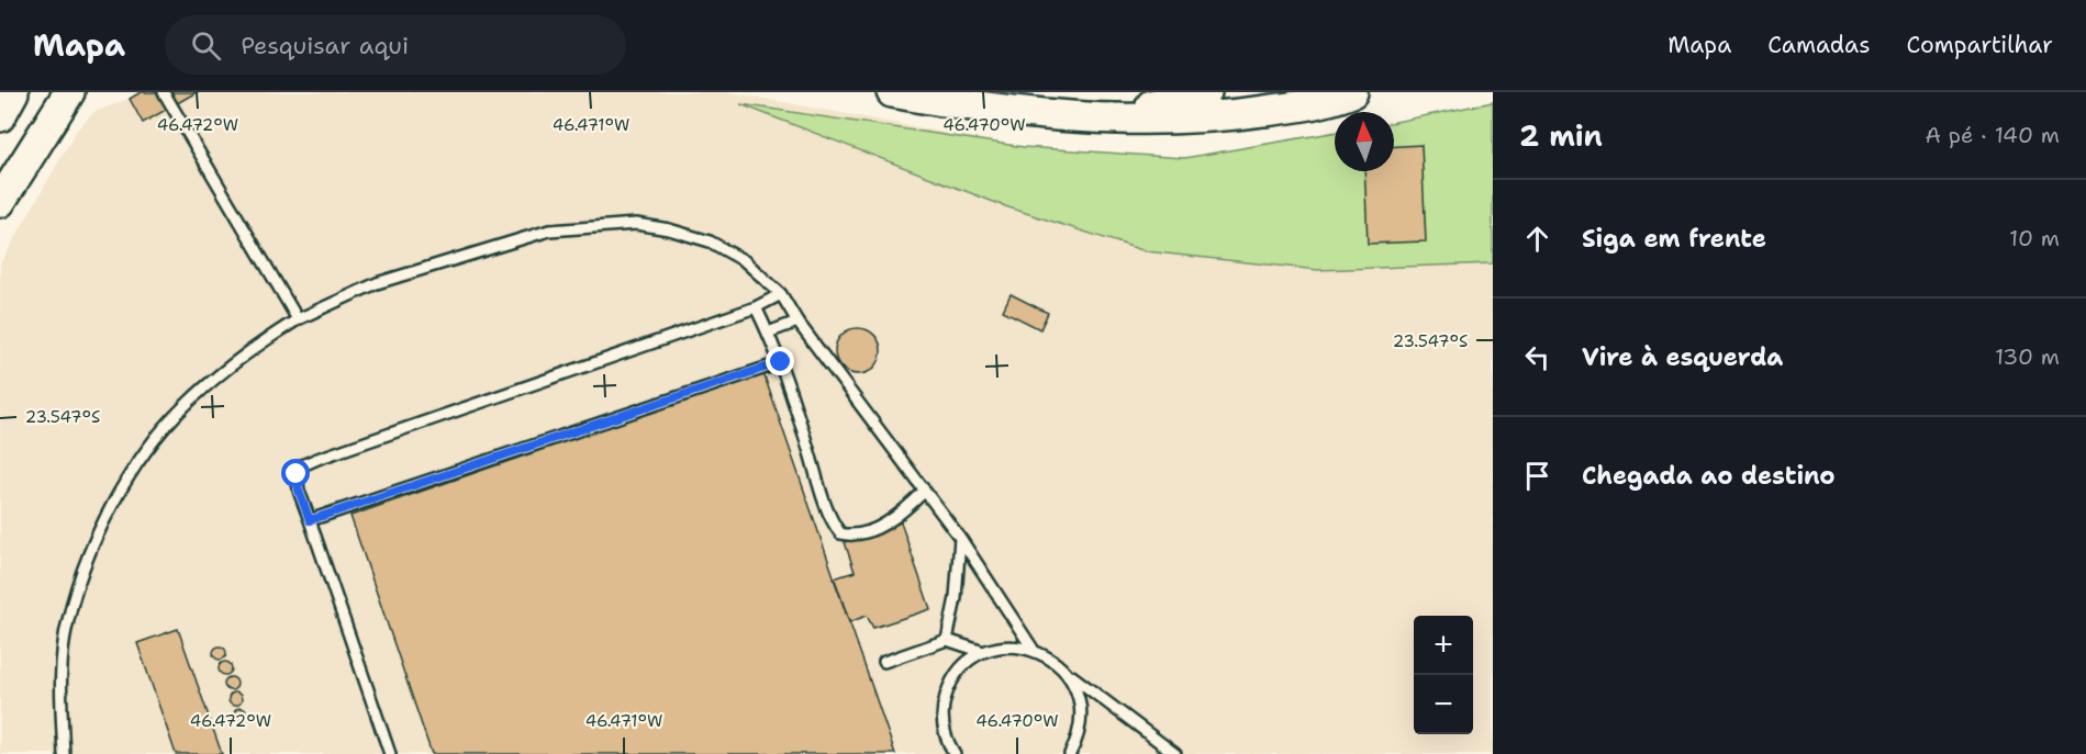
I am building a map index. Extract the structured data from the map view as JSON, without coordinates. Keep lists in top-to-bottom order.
{
  "north": "top",
  "page": {
    "header": "Mapa",
    "search": "Pesquisar aqui",
    "nav": ["Mapa", "Camadas", "Compartilhar"],
    "heading": ["2 min", "A pé · 140 m"],
    "list": [
      ["Siga em frente", "10 m"],
      ["Vire à esquerda", "130 m"],
      "Chegada ao destino"
    ],
    "map_buttons": ["+", "−"]
  },
  "coordinates": [
    "46.472°W",
    "46.471°W",
    "46.470°W",
    "23.547°S"
  ]
}
